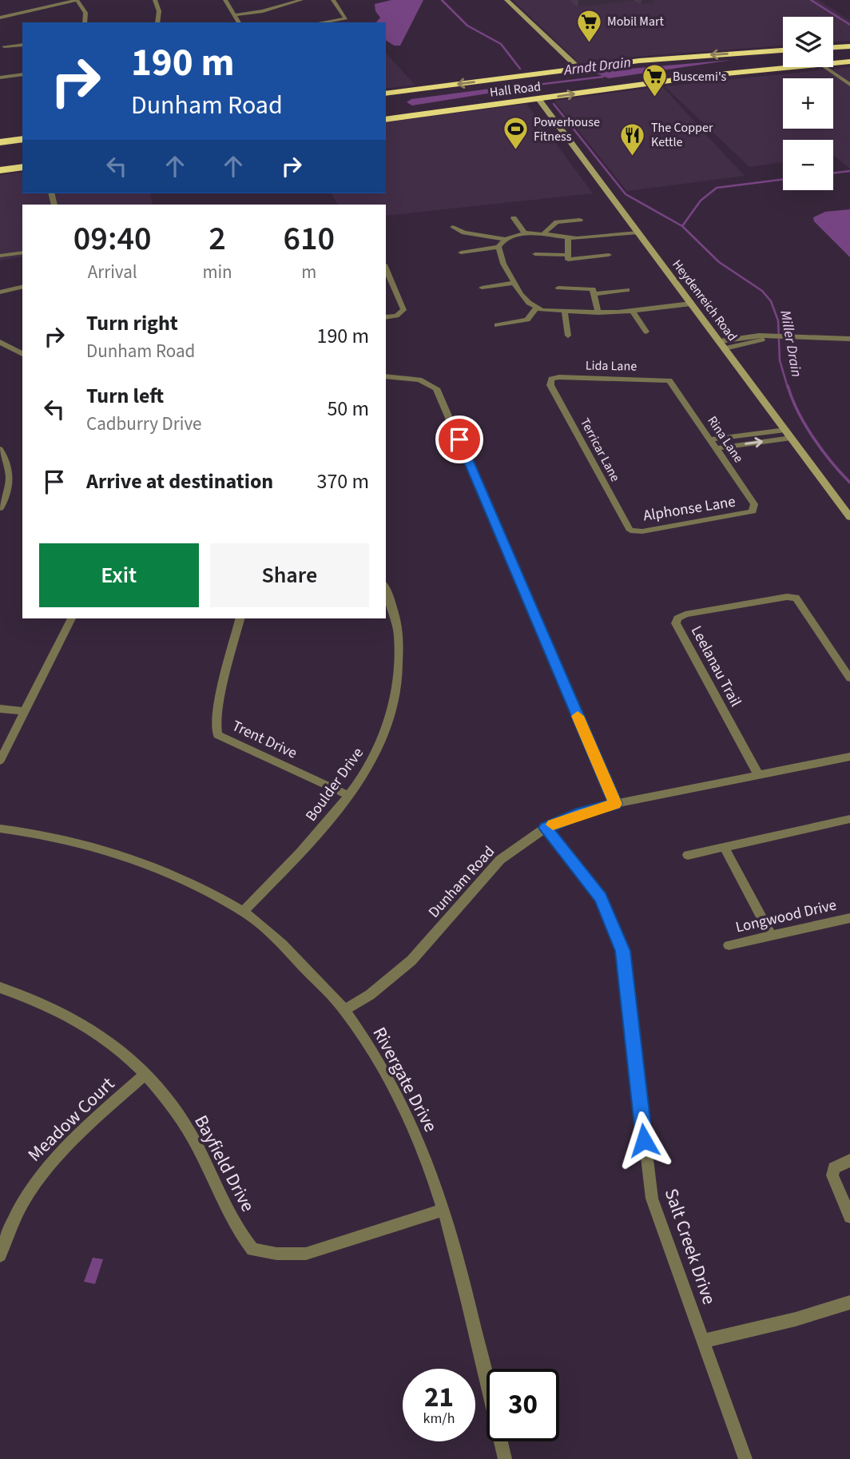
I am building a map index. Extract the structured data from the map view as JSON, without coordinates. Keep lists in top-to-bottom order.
{
  "streets": {
    "highway": ["Hall Road"],
    "street": [
      "Heydenreich Road",
      "Lida Lane",
      "Rina Lane",
      "Terricar Lane",
      "Alphonse Lane",
      "Leelanau Trail",
      "Trent Drive",
      "Boulder Drive",
      "Dunham Road",
      "Longwood Drive",
      "Rivergate Drive",
      "Meadow Court",
      "Bayfield Drive",
      "Salt Creek Drive"
    ]
  },
  "crossings": [
    ["Hall Road", "Heydenreich Road"],
    ["Lida Lane", "Rina Lane"],
    ["Lida Lane", "Terricar Lane"],
    ["Rina Lane", "Alphonse Lane"],
    ["Terricar Lane", "Alphonse Lane"],
    ["Leelanau Trail", "Dunham Road"],
    ["Trent Drive", "Boulder Drive"],
    ["Boulder Drive", "Rivergate Drive"],
    ["Dunham Road", "Rivergate Drive"],
    ["Dunham Road", "Salt Creek Drive"],
    ["Rivergate Drive", "Bayfield Drive"],
    ["Meadow Court", "Bayfield Drive"]
  ],
  "water": ["Arndt Drain", "Miller Drain"],
  "places": {
    "supermarket": ["Mobil Mart", "Buscemi's"],
    "sports": ["Powerhouse Fitness"],
    "restaurant": ["The Copper Kettle"]
  },
  "page": {
    "map_buttons": ["+", "−"],
    "turn": ["190 m", "Dunham Road"],
    "eta": [
      "09:40",
      "Arrival",
      "2",
      "min",
      "610",
      "m"
    ],
    "list": [
      {
        "name": "Turn right",
        "note": "Dunham Road",
        "value": "190 m"
      },
      {
        "name": "Turn left",
        "note": "Cadburry Drive",
        "value": "50 m"
      },
      {
        "name": "Arrive at destination",
        "value": "370 m"
      }
    ],
    "buttons": ["Exit", "Share"],
    "speed": "21 km/h",
    "limit": "30"
  }
}
